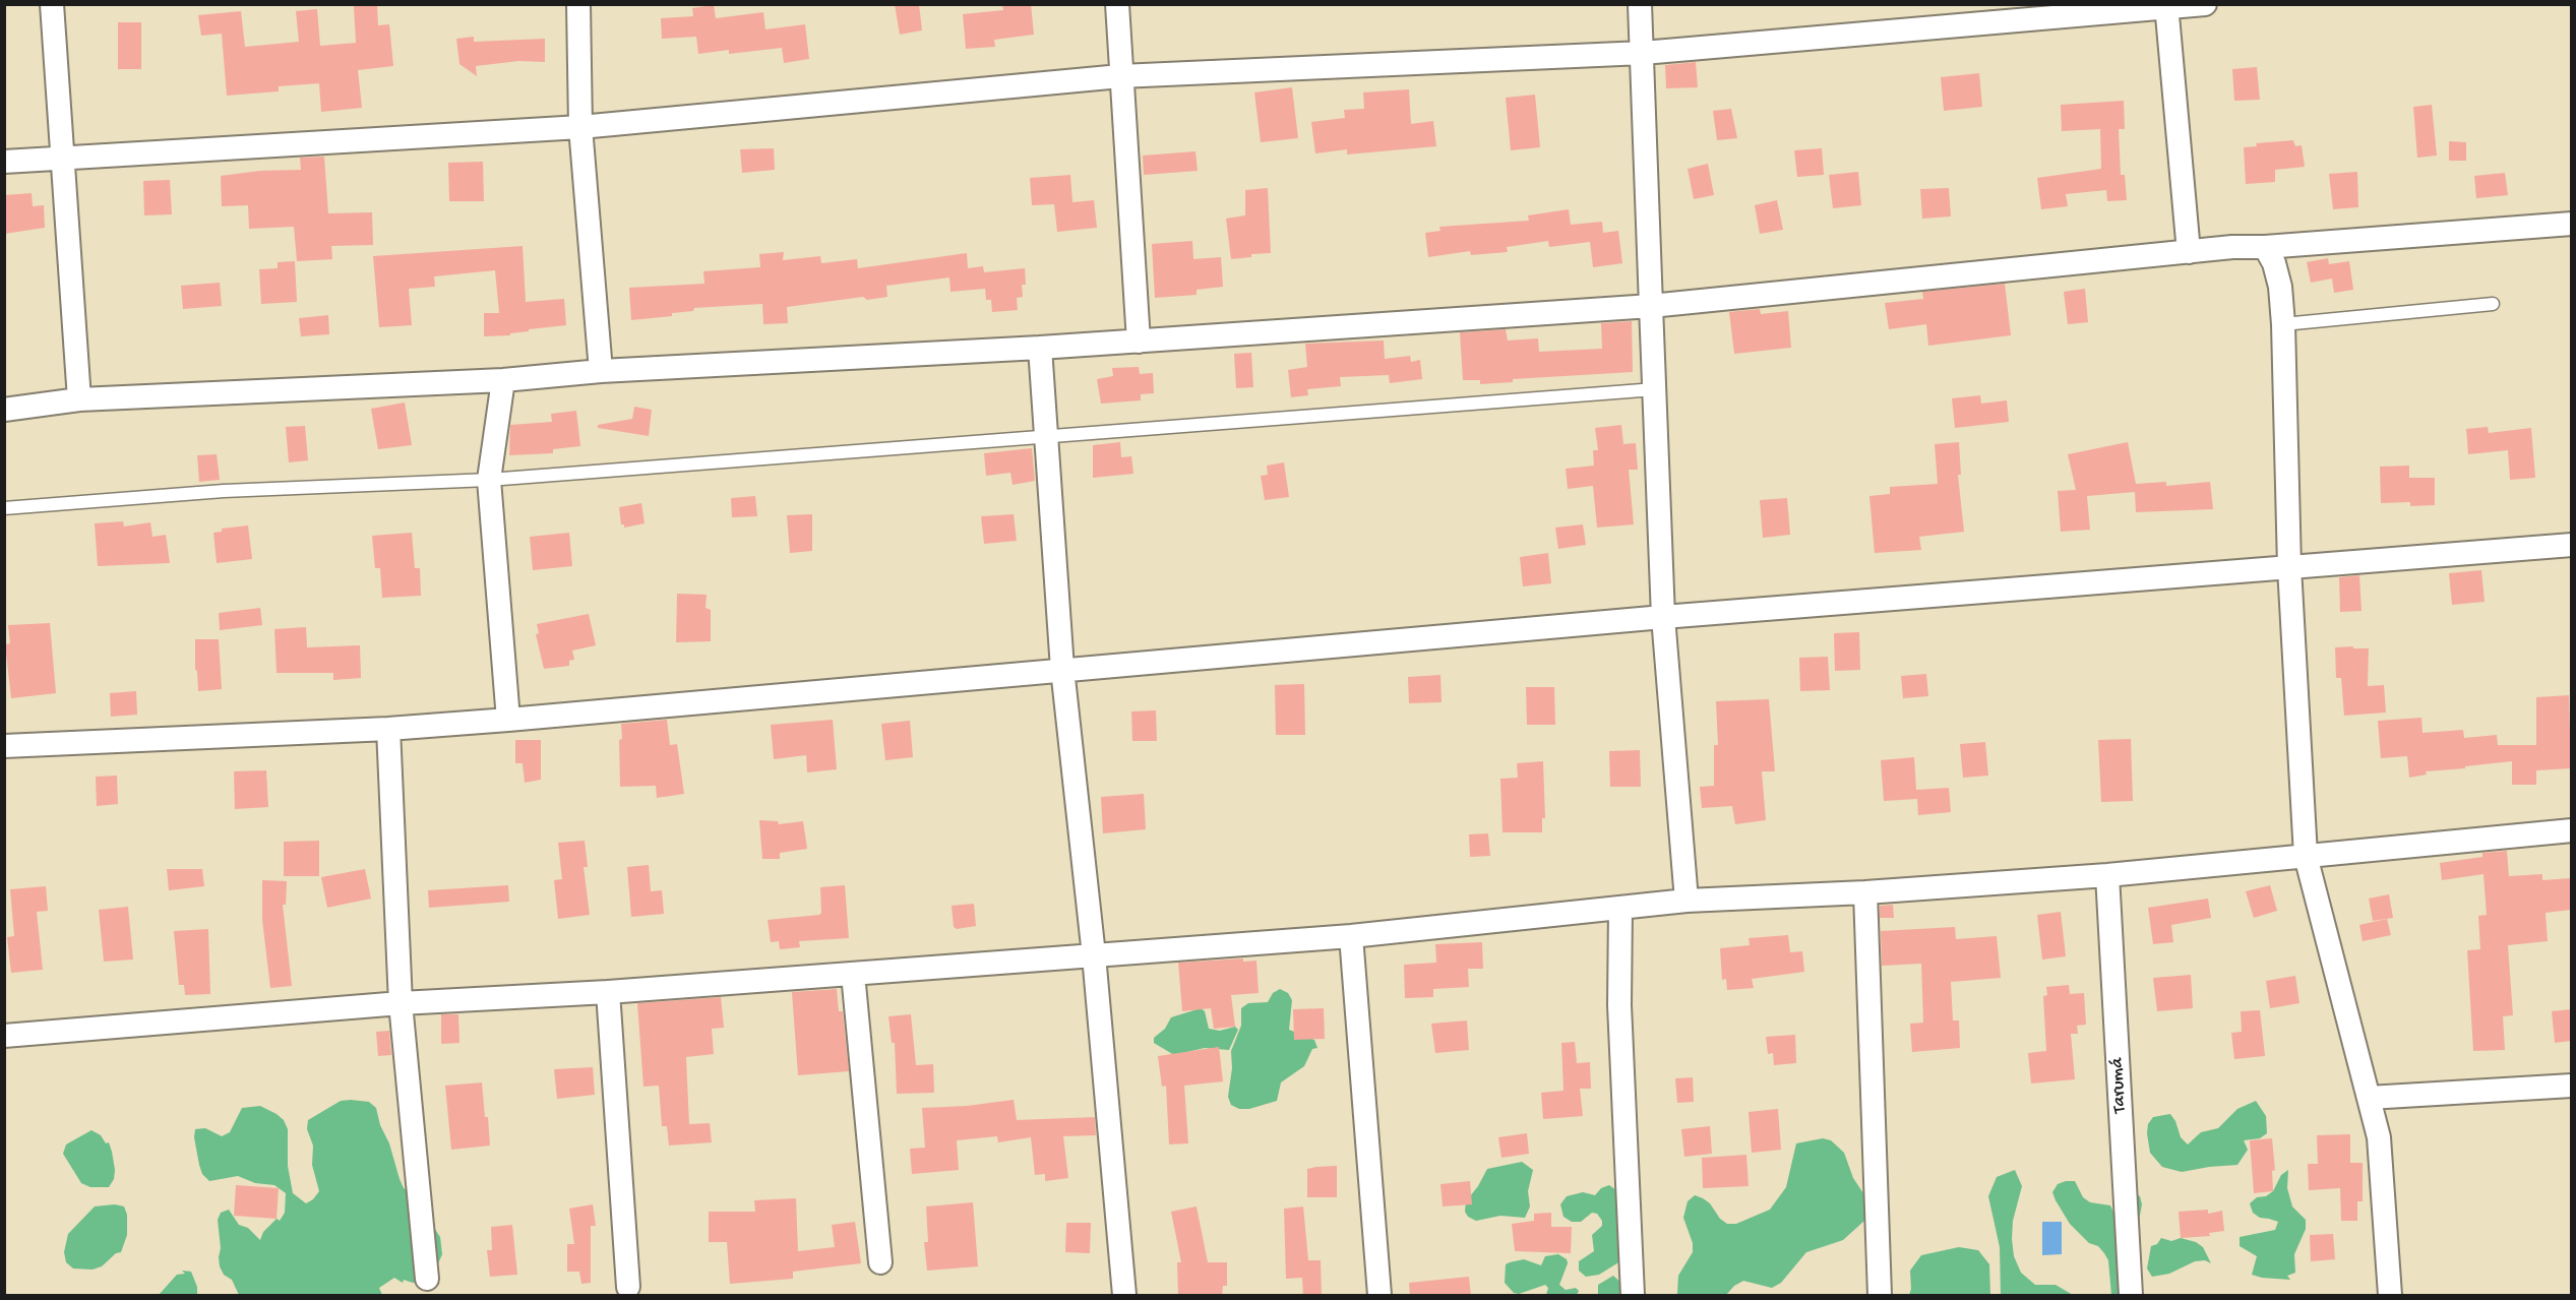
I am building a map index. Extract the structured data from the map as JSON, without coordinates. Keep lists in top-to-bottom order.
{
  "streets": {
    "street": ["Tarumá"]
  }
}
